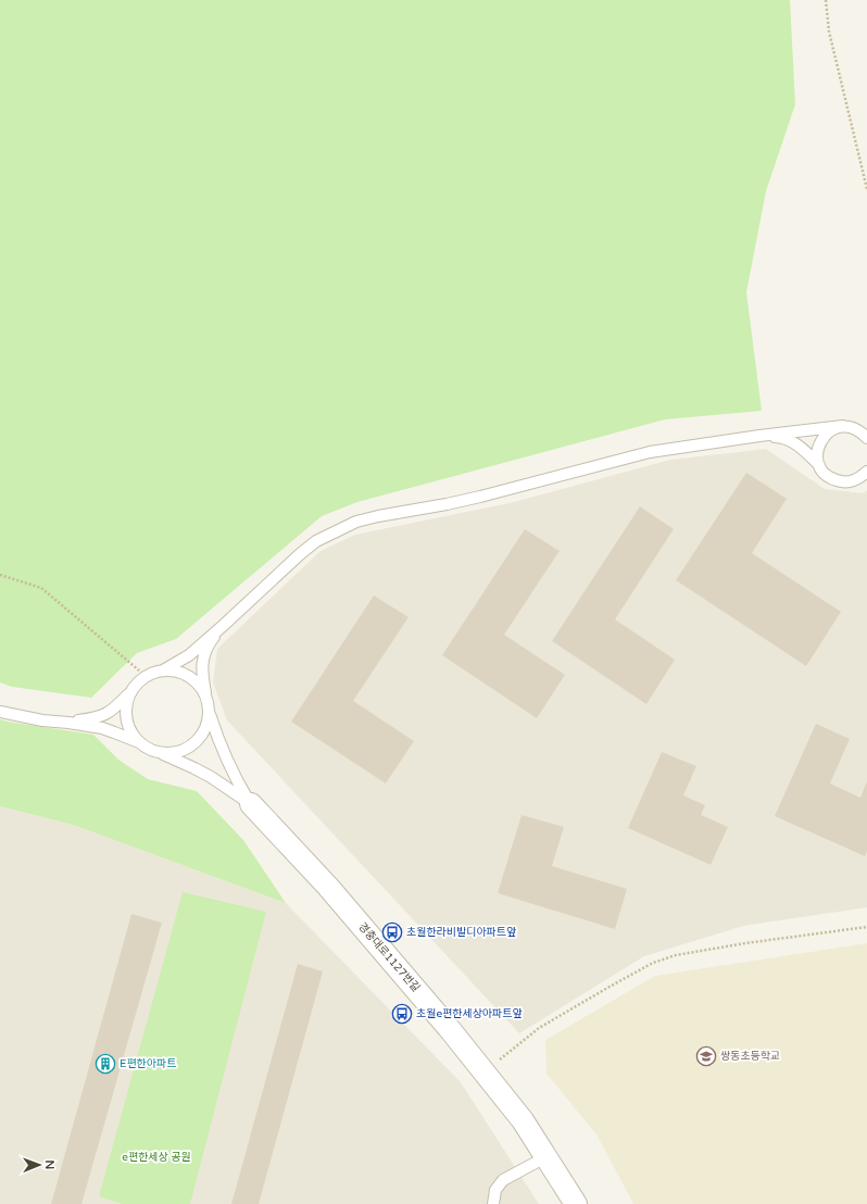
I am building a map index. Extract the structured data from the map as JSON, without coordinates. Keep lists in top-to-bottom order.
{
  "streets": {
    "street": ["경충대로1127번길"]
  },
  "parks": ["e편한세상 공원"],
  "places": {
    "bus stop": ["초월한라비발디아파트앞", "초월e편한세상아파트앞"],
    "school or university": ["쌍동초등학교"],
    "building": ["E편한아파트"]
  },
  "north": "right"
}
